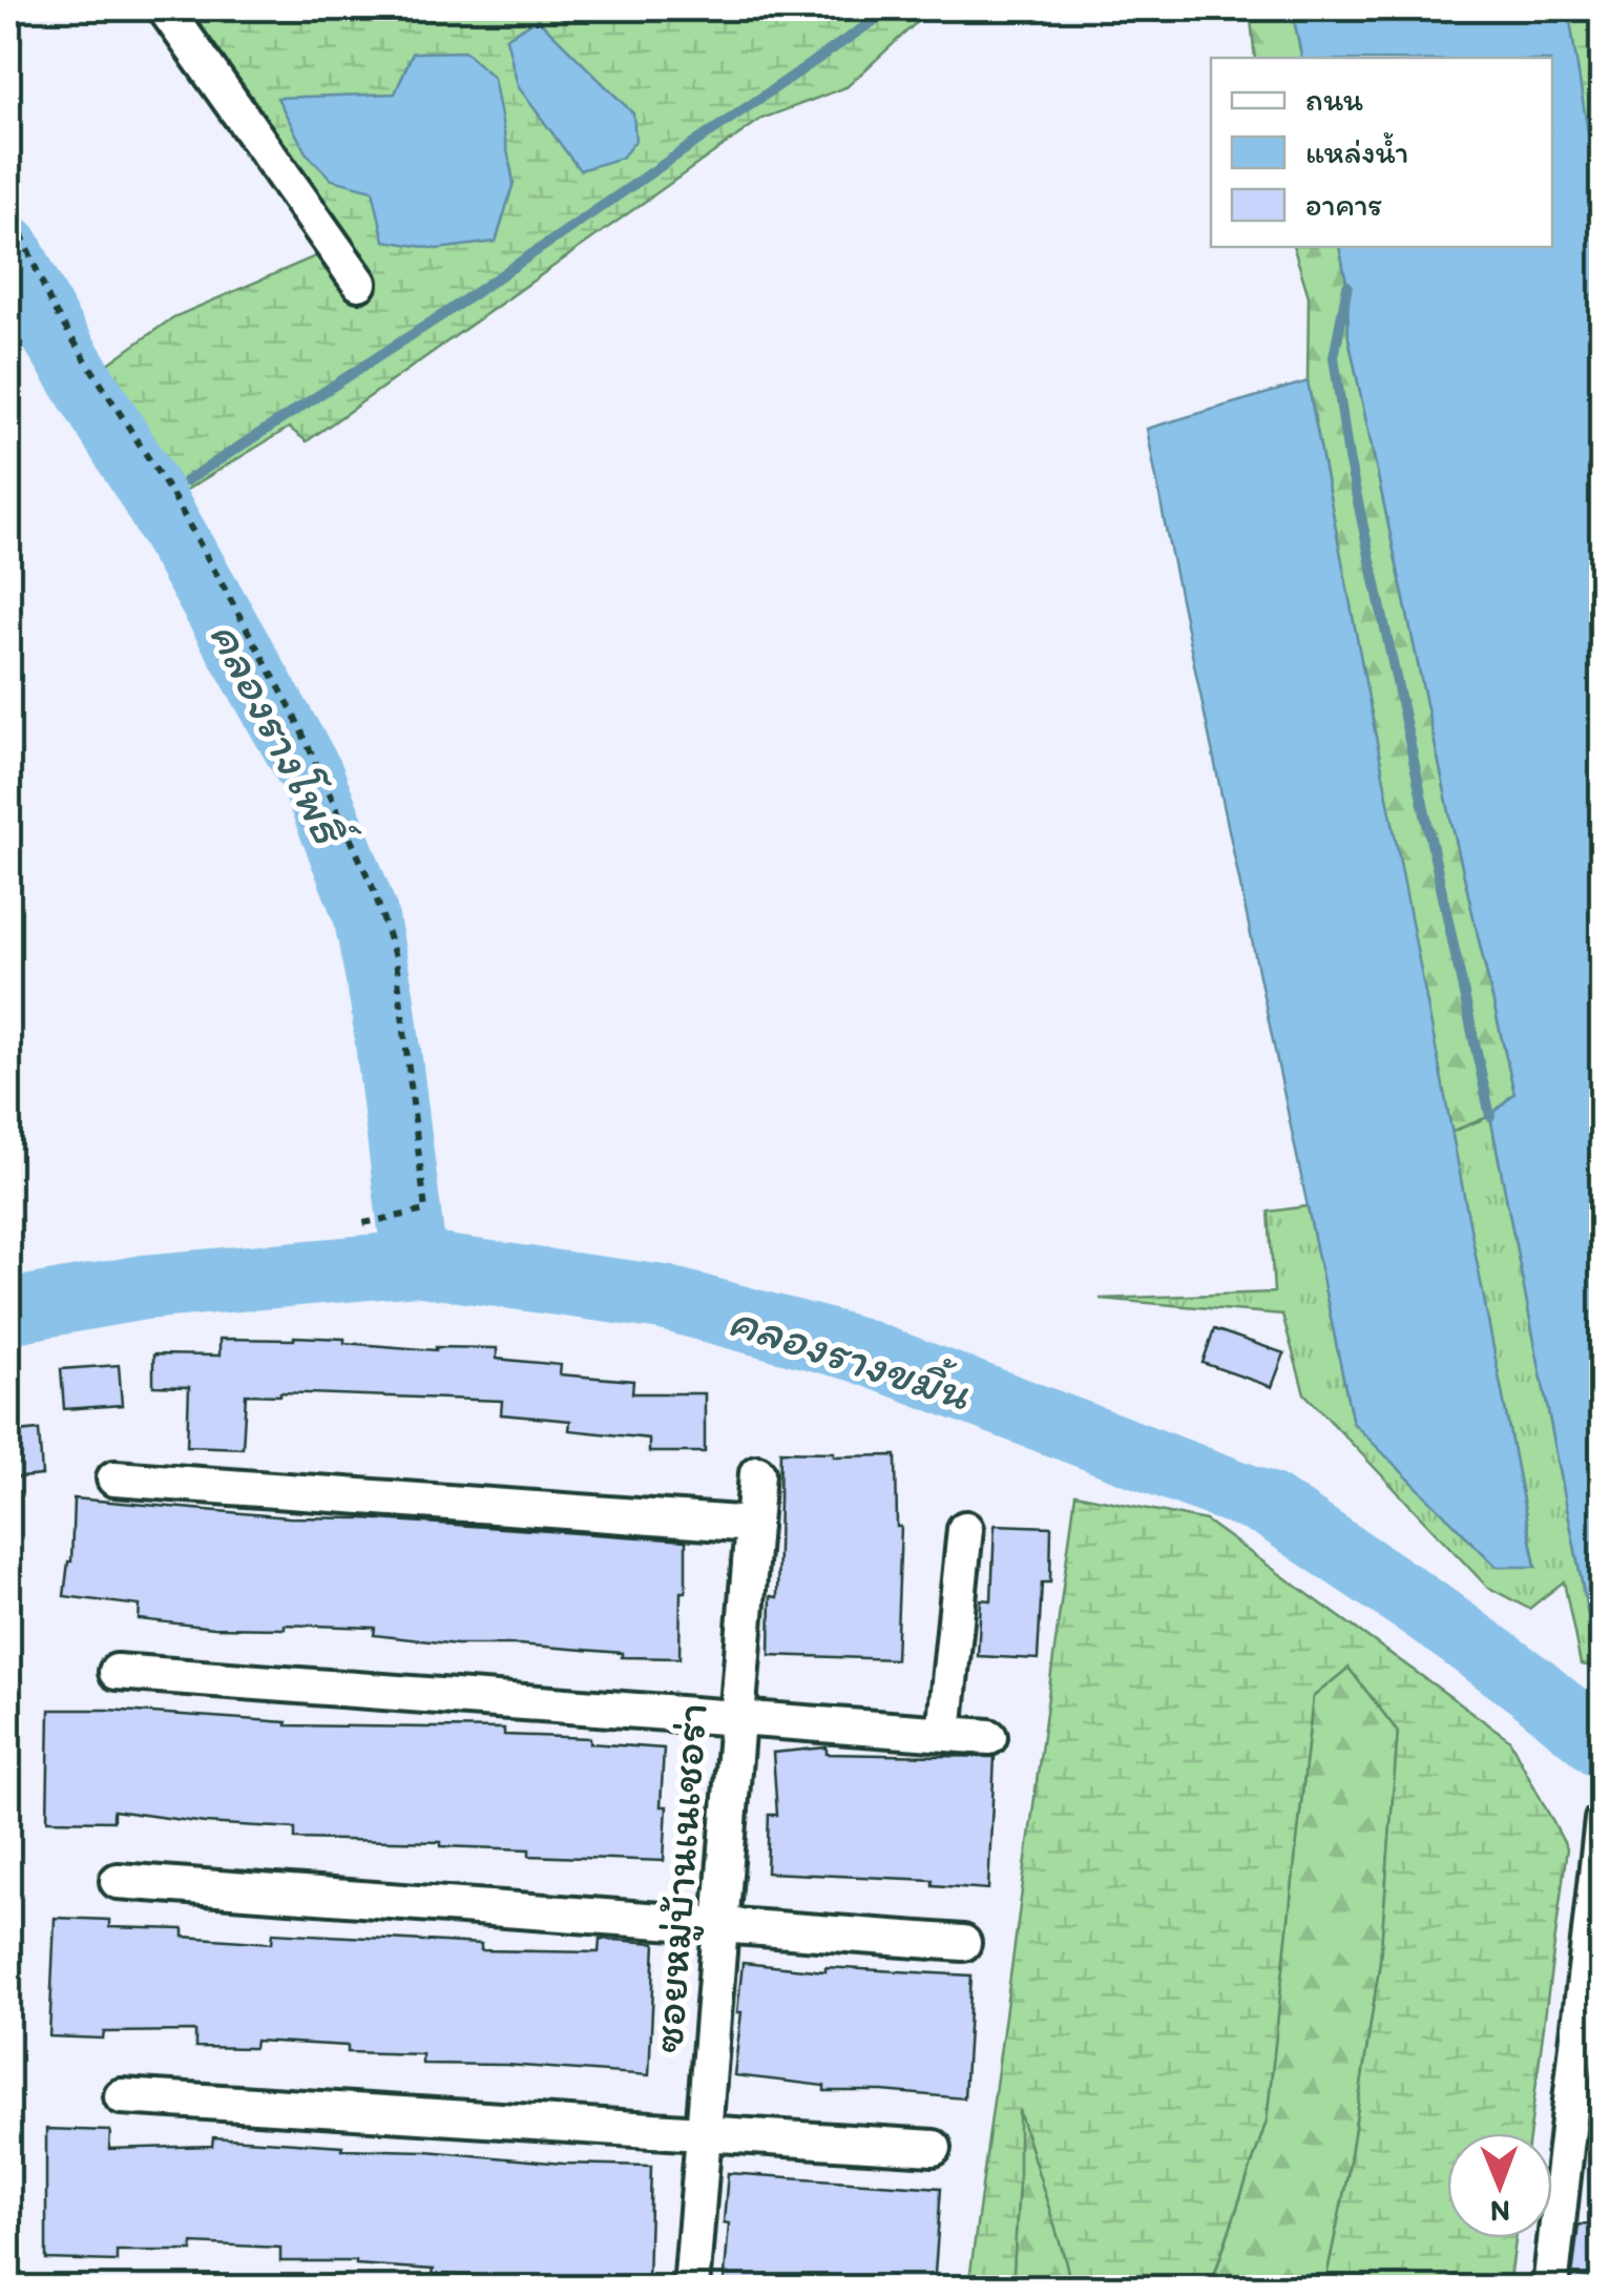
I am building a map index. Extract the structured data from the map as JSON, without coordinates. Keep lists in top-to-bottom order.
{
  "streets": {
    "street": ["ซอยหมู่บ้านเนเชอร่า"]
  },
  "water": ["คลองรางโพธิ์", "คลองรางขมิ้น"],
  "legend": ["ถนน", "แหล่งน้ำ", "อาคาร"],
  "north": "bottom"
}
